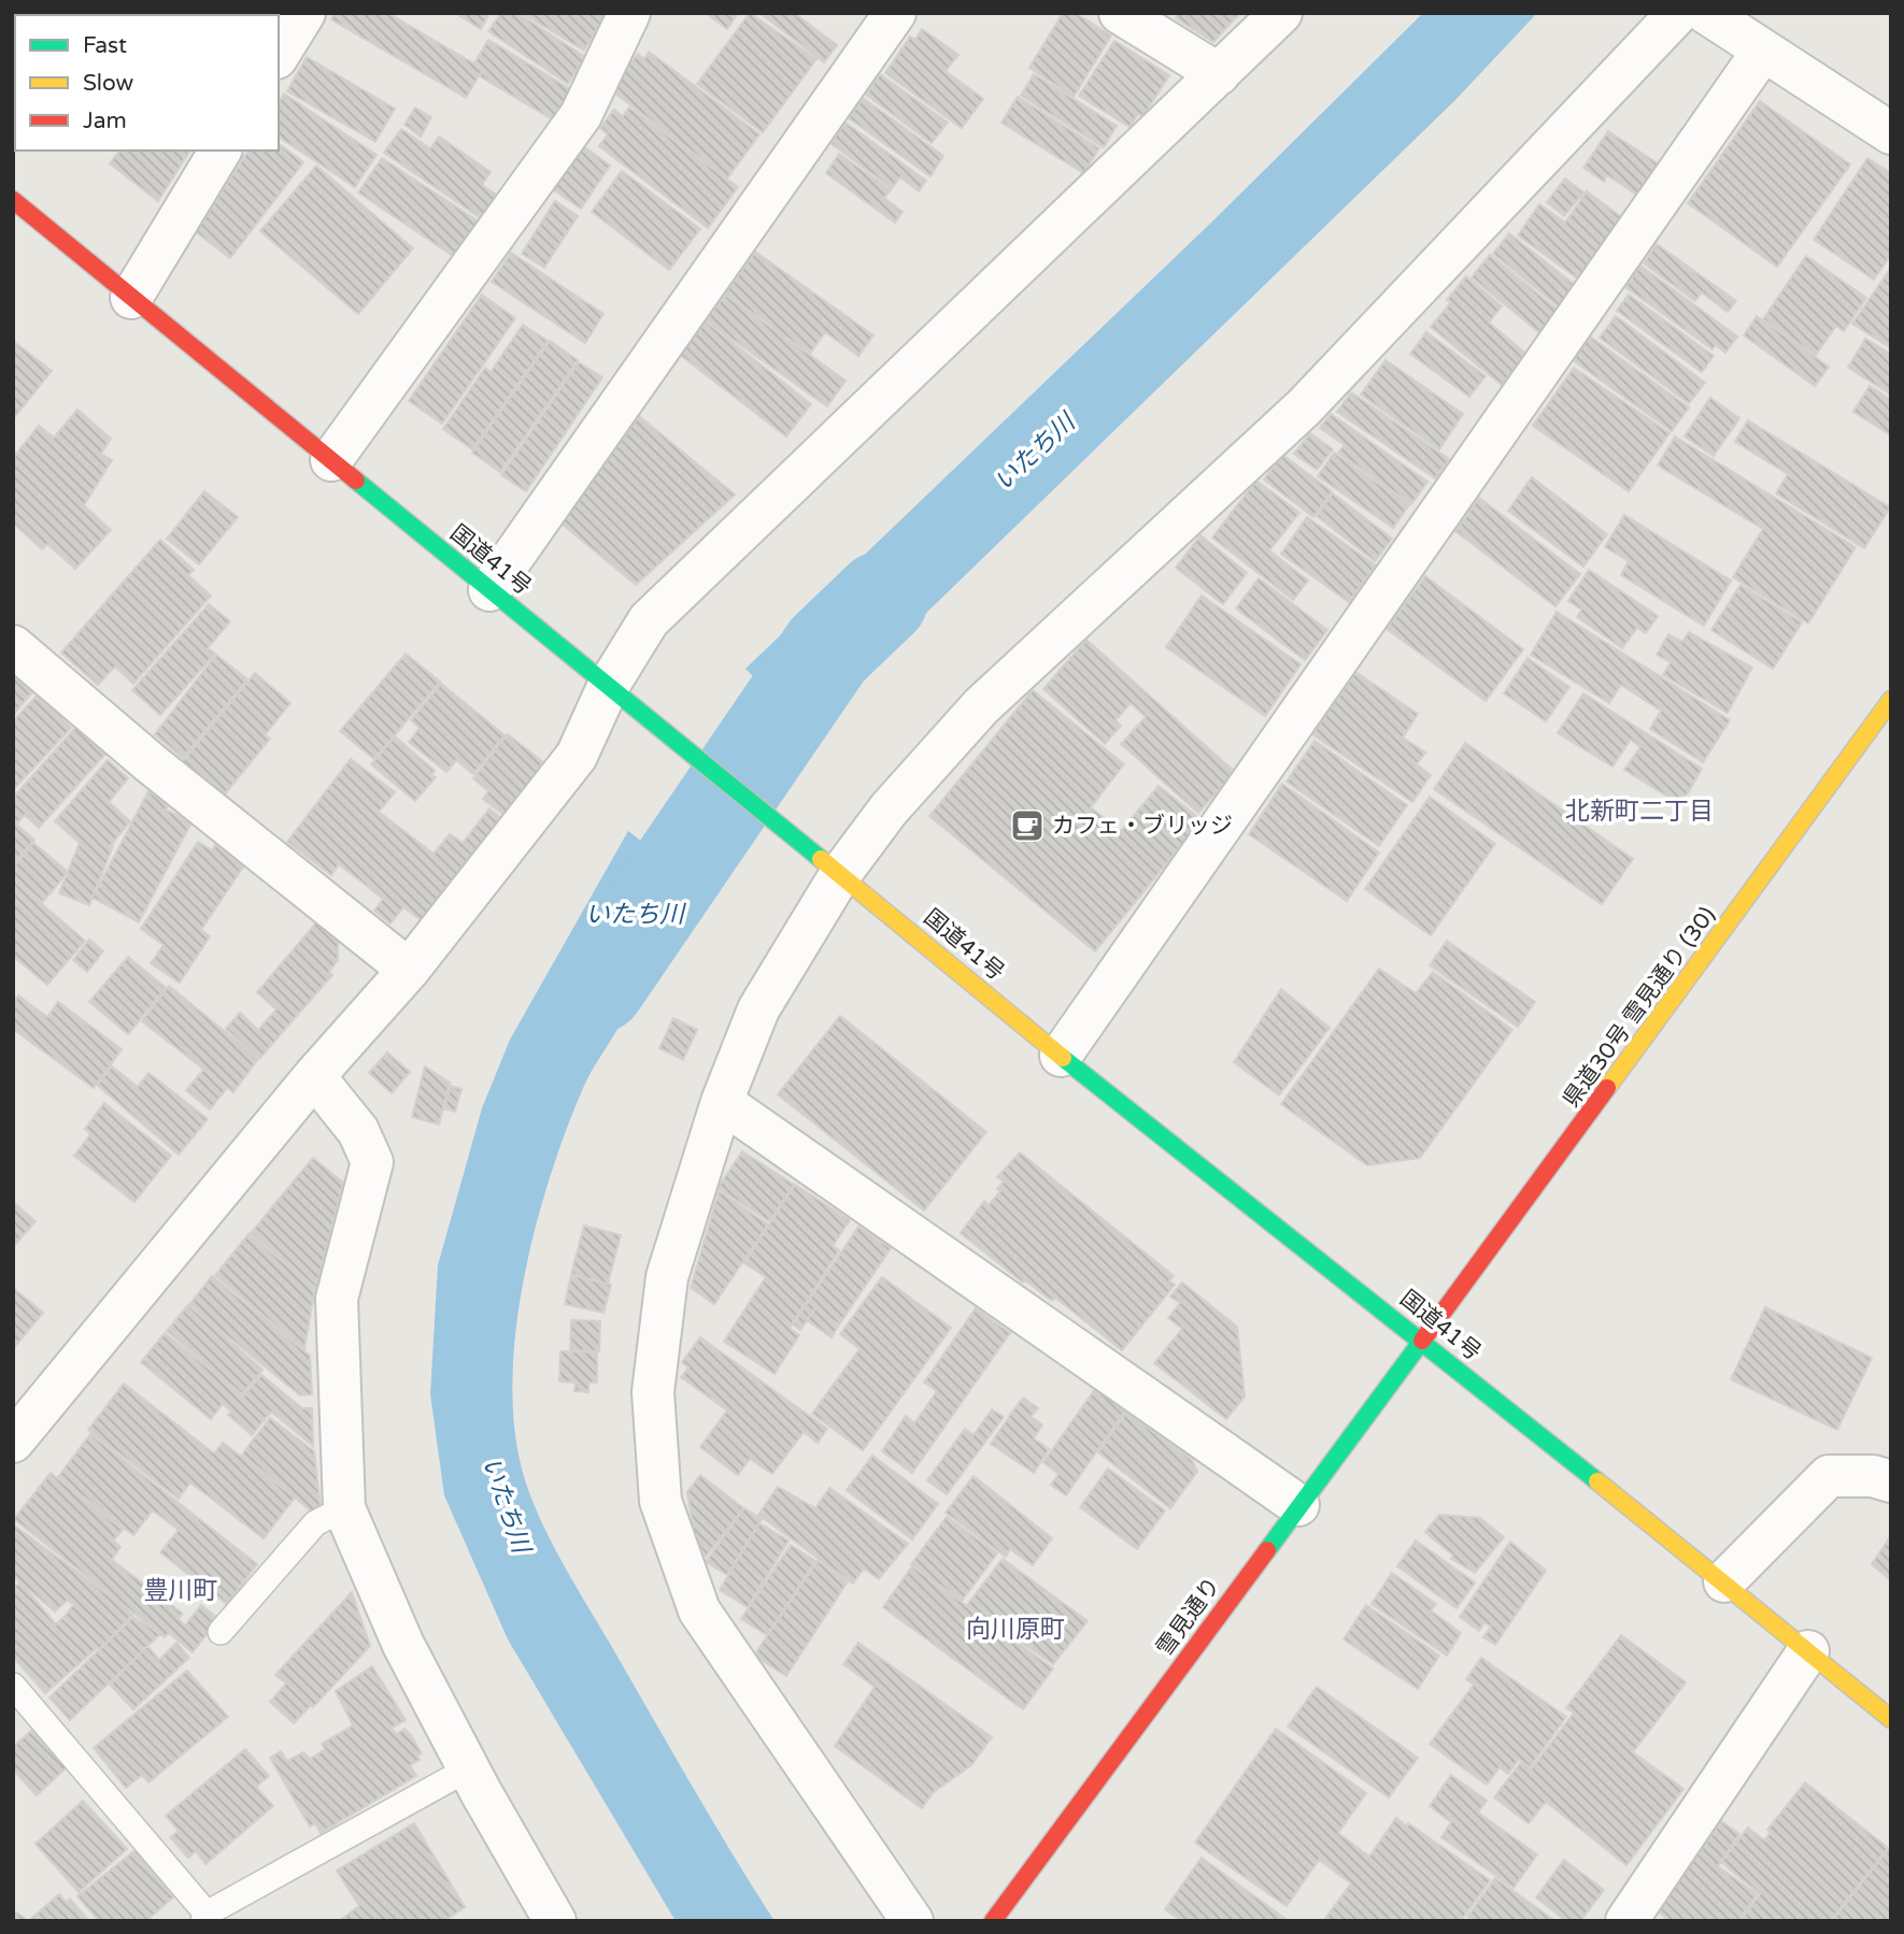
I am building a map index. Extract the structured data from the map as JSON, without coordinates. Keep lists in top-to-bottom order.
{
  "streets": {
    "main road": ["国道41号", "県道30号 雪見通り (30)", "雪見通り"]
  },
  "crossings": [
    ["国道41号", "県道30号 雪見通り (30)"],
    ["国道41号", "雪見通り"],
    ["県道30号 雪見通り (30)", "雪見通り"]
  ],
  "districts": ["北新町二丁目", "豊川町", "向川原町"],
  "water": ["いたち川"],
  "places": {
    "cafe": ["カフェ・ブリッジ"]
  },
  "legend": ["Fast", "Slow", "Jam"]
}
